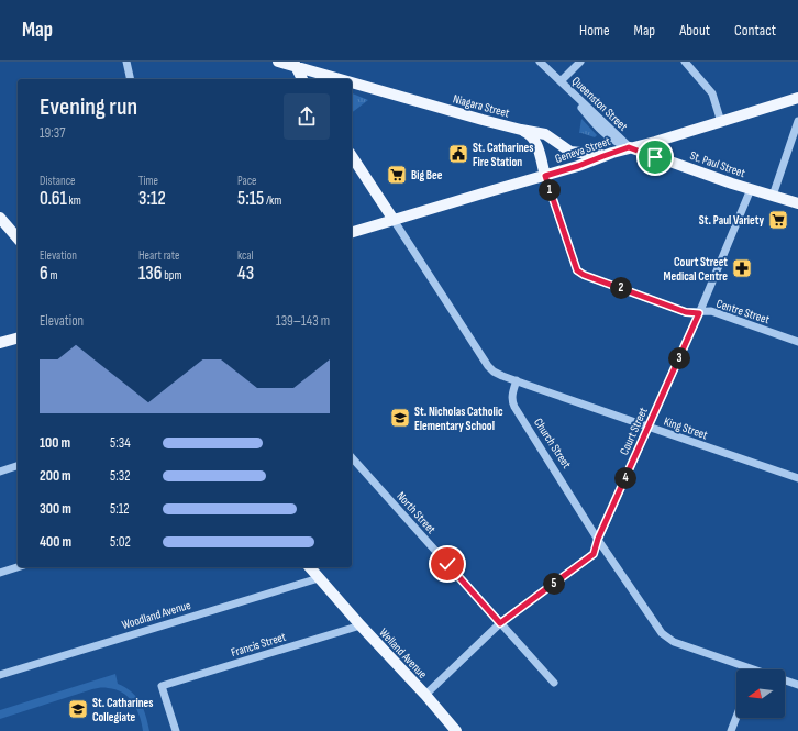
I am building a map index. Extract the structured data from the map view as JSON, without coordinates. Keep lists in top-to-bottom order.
{
  "streets": {
    "main road": [
      "Niagara Street",
      "Geneva Street",
      "St. Paul Street",
      "Welland Avenue"
    ],
    "street": [
      "Queenston Street",
      "Centre Street",
      "King Street",
      "Court Street",
      "Church Street",
      "North Street",
      "Woodland Avenue",
      "Francis Street"
    ]
  },
  "crossings": [
    ["Queenston Street", "Geneva Street"],
    ["Queenston Street", "St. Paul Street"],
    ["Niagara Street", "Geneva Street"],
    ["Geneva Street", "St. Paul Street"],
    ["Geneva Street", "Centre Street"],
    ["St. Paul Street", "Court Street"],
    ["Centre Street", "Court Street"],
    ["King Street", "Court Street"],
    ["King Street", "Church Street"],
    ["Court Street", "Church Street"],
    ["Court Street", "North Street"],
    ["Court Street", "Welland Avenue"],
    ["Woodland Avenue", "Welland Avenue"],
    ["Francis Street", "Welland Avenue"]
  ],
  "places": {
    "public building": ["St. Catharines Fire Station"],
    "supermarket": ["Big Bee", "St. Paul Variety"],
    "pharmacy": ["Court Street Medical Centre"],
    "school or university": ["St. Nicholas Catholic Elementary School", "St. Catharines Collegiate"]
  },
  "north": "left",
  "page": {
    "header": "Map",
    "nav": [
      "Home",
      "Map",
      "About",
      "Contact"
    ],
    "heading": ["Evening run", "19:37"],
    "stats": [
      ["Distance", "0.61 km"],
      ["Time", "3:12"],
      ["Pace", "5:15 /km"],
      ["Elevation", "6 m"],
      ["Heart rate", "136 bpm"],
      ["kcal", "43"]
    ],
    "pins": [
      "1",
      "2",
      "3",
      "4",
      "5"
    ],
    "chart": ["Elevation", "139–143 m"],
    "list": [
      {
        "name": "100 m",
        "note": "5:34"
      },
      {
        "name": "200 m",
        "note": "5:32"
      },
      {
        "name": "300 m",
        "note": "5:12"
      },
      {
        "name": "400 m",
        "note": "5:02"
      }
    ]
  }
}
